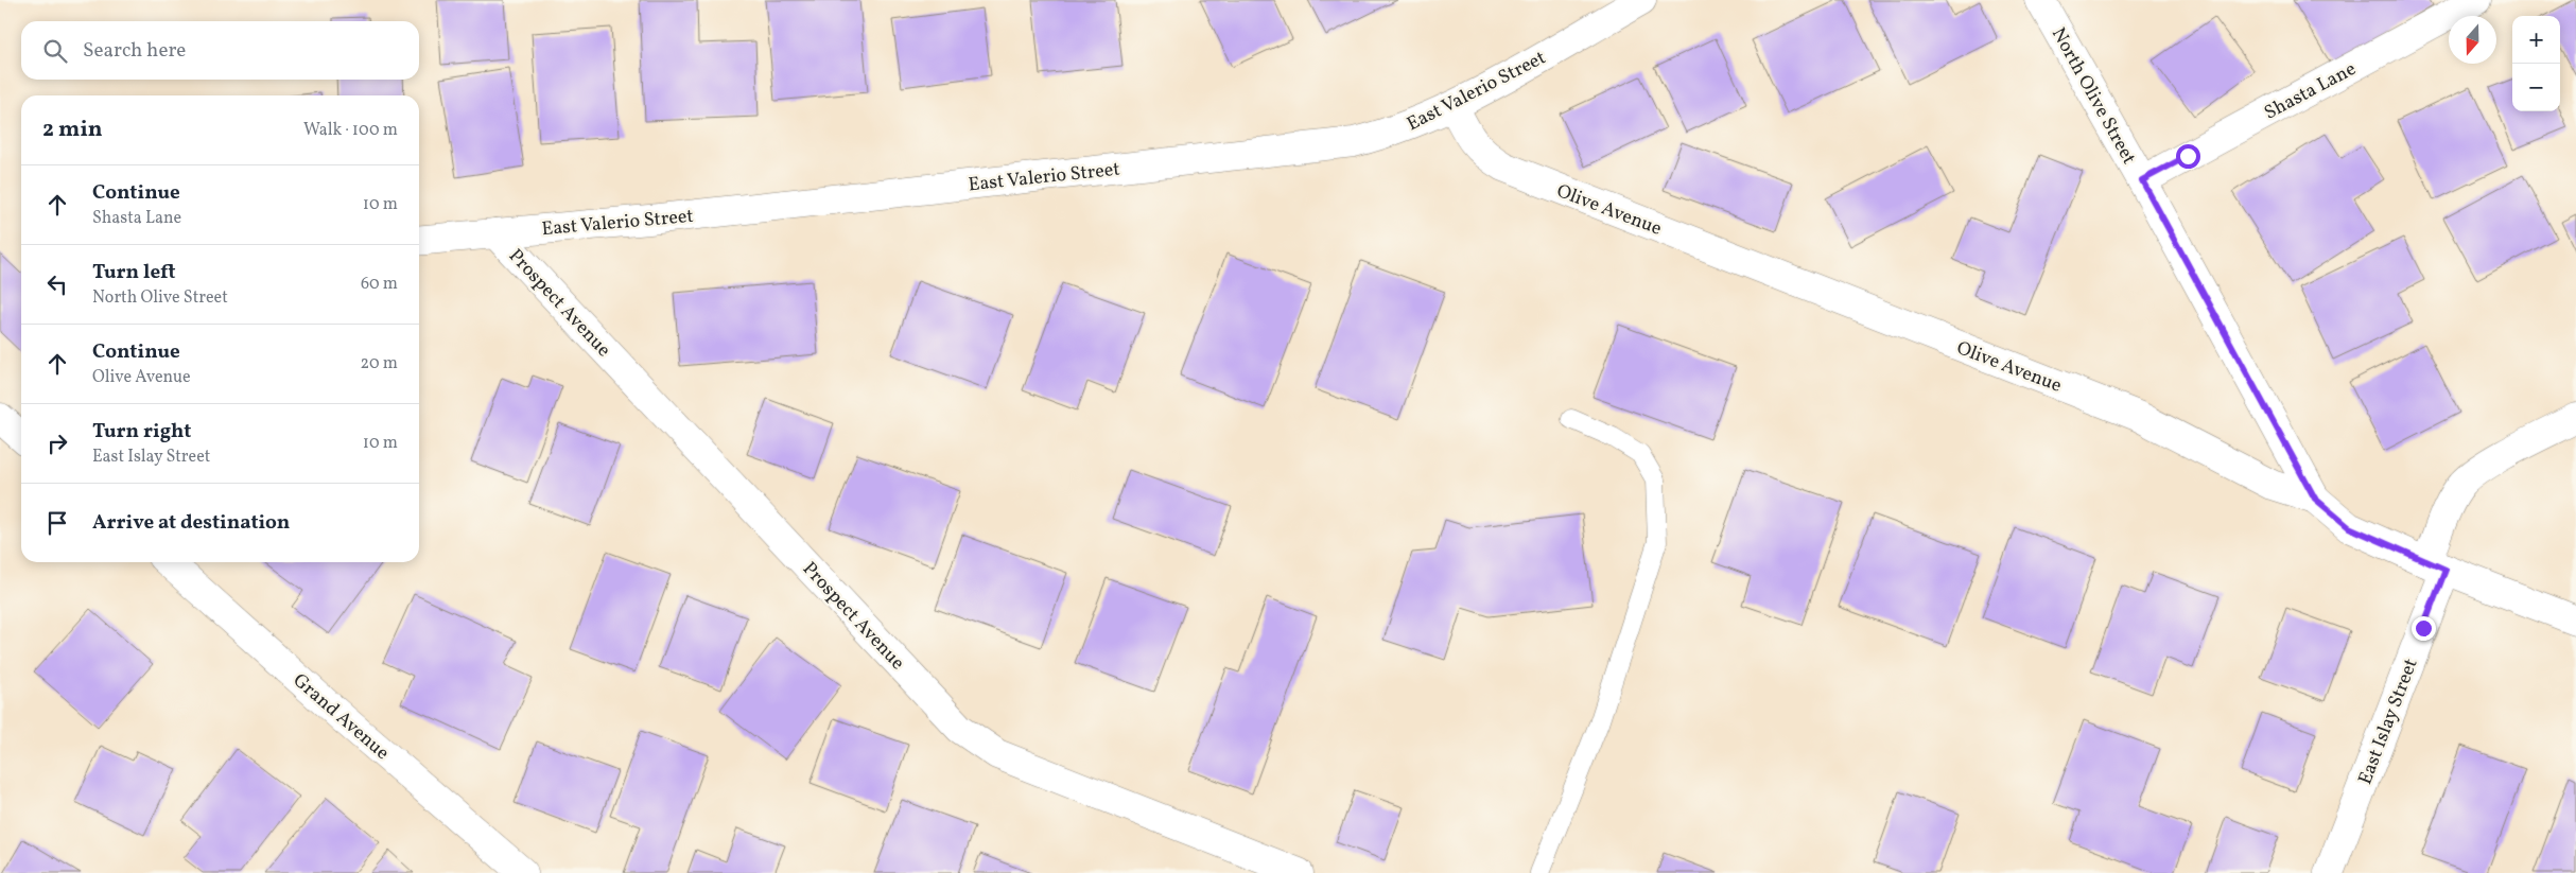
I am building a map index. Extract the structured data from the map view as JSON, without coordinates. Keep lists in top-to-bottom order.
{
  "streets": {
    "street": [
      "East Valerio Street",
      "Shasta Lane",
      "North Olive Street",
      "Olive Avenue",
      "Prospect Avenue",
      "Grand Avenue",
      "East Islay Street"
    ]
  },
  "crossings": [
    ["East Valerio Street", "Olive Avenue"],
    ["East Valerio Street", "Prospect Avenue"],
    ["Shasta Lane", "North Olive Street"],
    ["North Olive Street", "Olive Avenue"],
    ["Olive Avenue", "East Islay Street"]
  ],
  "north": "bottom",
  "page": {
    "map_buttons": ["+", "−"],
    "search": "Search here",
    "heading": ["2 min", "Walk · 100 m"],
    "list": [
      ["Continue", "Shasta Lane", "10 m"],
      ["Turn left", "North Olive Street", "60 m"],
      ["Continue", "Olive Avenue", "20 m"],
      ["Turn right", "East Islay Street", "10 m"],
      "Arrive at destination"
    ]
  }
}
